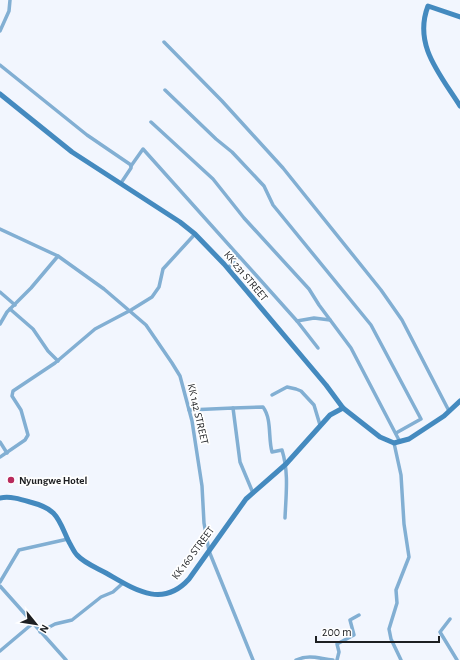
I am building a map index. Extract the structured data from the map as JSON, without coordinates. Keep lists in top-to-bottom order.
{
  "streets": {
    "main road": ["KK 231 STREET", "KK 160 STREET"],
    "street": ["KK 142 STREET"]
  },
  "crossings": [
    ["KK 231 STREET", "KK 160 STREET"],
    ["KK 142 STREET", "KK 160 STREET"]
  ],
  "places": ["Nyungwe Hotel"],
  "scale_bar": "200 m",
  "north": "bottom right"
}
